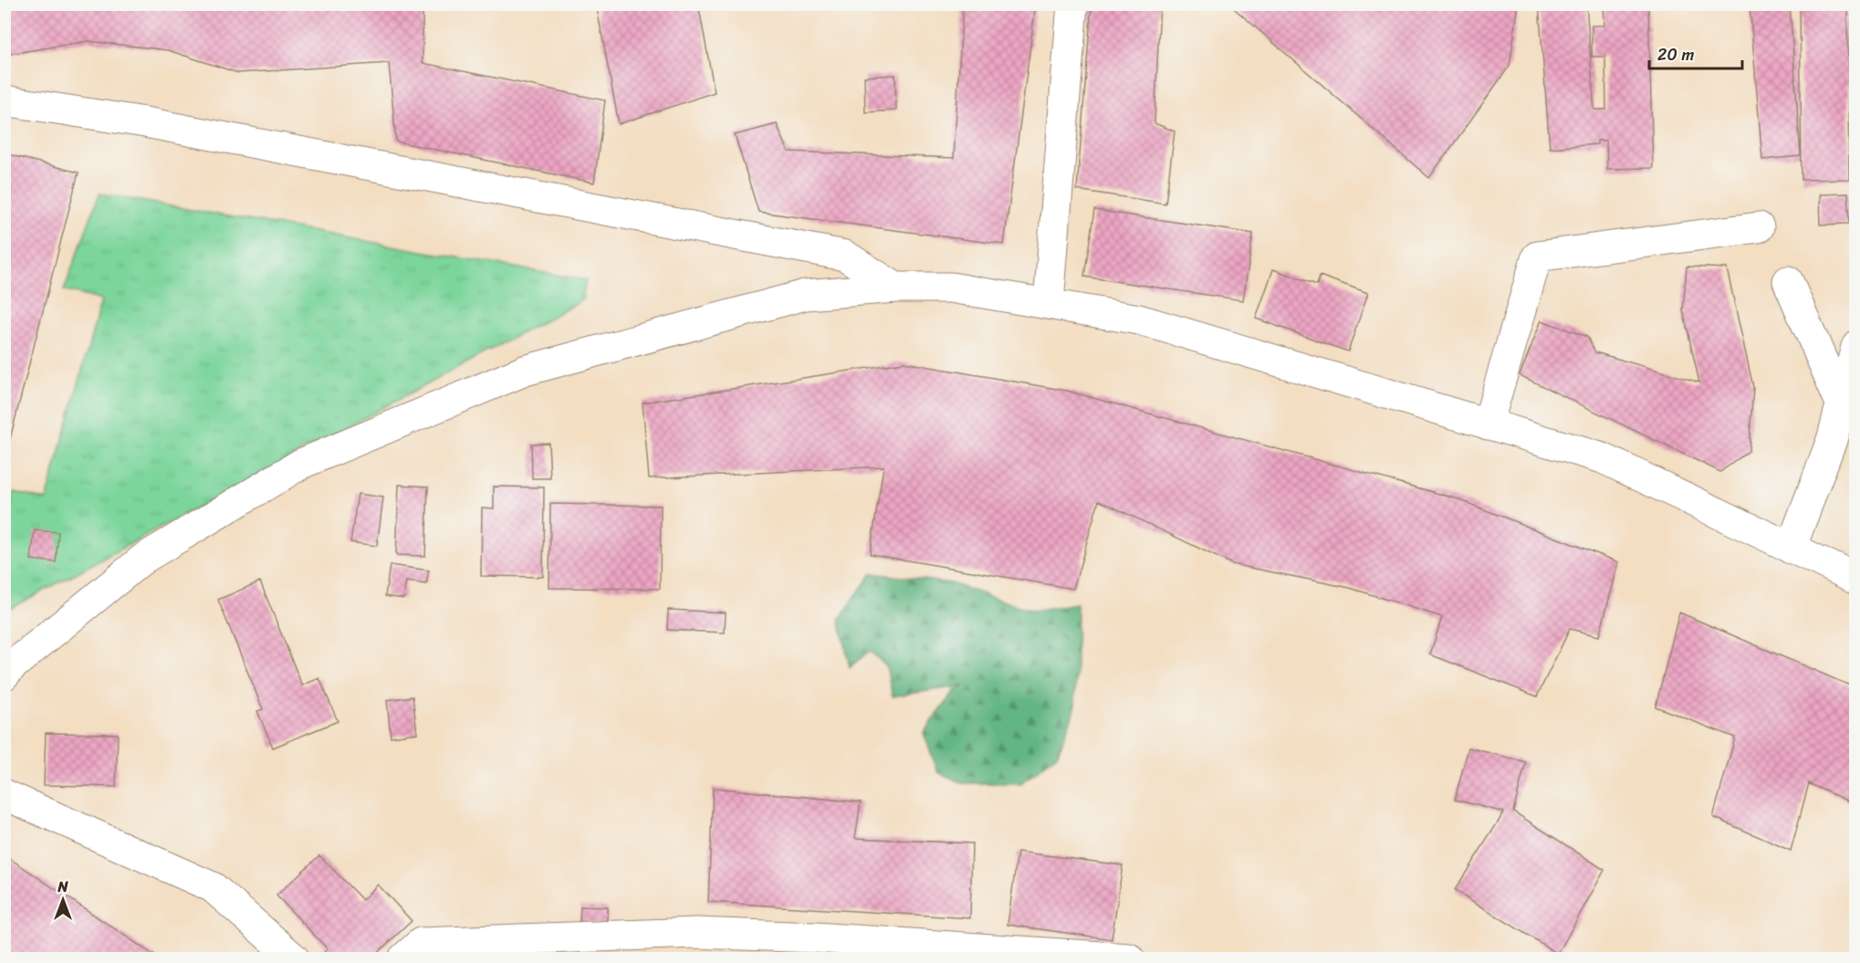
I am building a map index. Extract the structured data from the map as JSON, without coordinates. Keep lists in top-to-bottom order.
{
  "scale_bar": "20 m",
  "north": "top"
}
